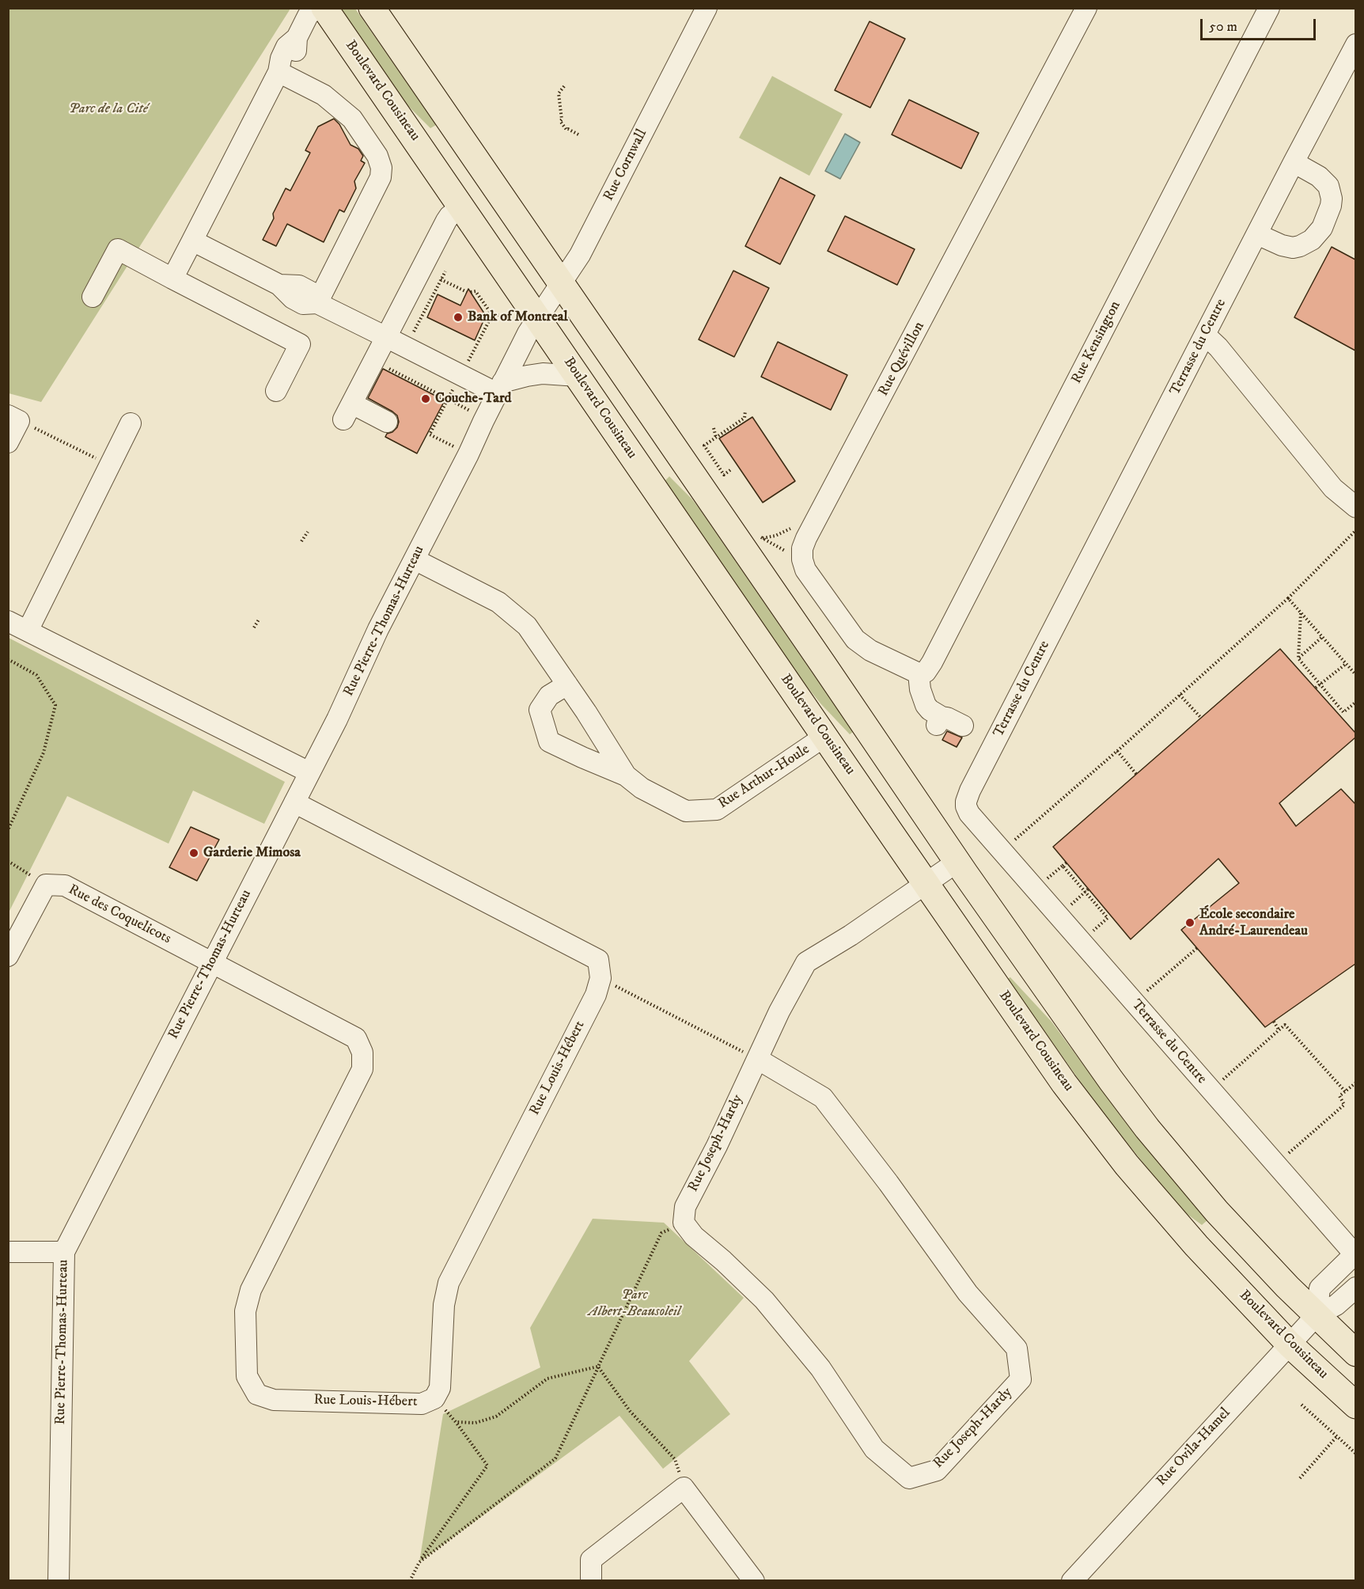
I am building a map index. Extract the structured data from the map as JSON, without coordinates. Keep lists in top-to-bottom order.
{
  "streets": {
    "main road": ["Boulevard Cousineau"],
    "street": [
      "Rue Cornwall",
      "Rue Kensington",
      "Terrasse du Centre",
      "Rue Quévillon",
      "Rue Pierre-Thomas-Hurteau",
      "Rue Arthur-Houle",
      "Rue des Coquelicots",
      "Rue Louis-Hébert",
      "Rue Joseph-Hardy",
      "Rue Ovila-Hamel"
    ]
  },
  "crossings": [
    ["Boulevard Cousineau", "Rue Cornwall"],
    ["Boulevard Cousineau", "Rue Pierre-Thomas-Hurteau"],
    ["Boulevard Cousineau", "Rue Arthur-Houle"],
    ["Boulevard Cousineau", "Rue Joseph-Hardy"],
    ["Boulevard Cousineau", "Rue Ovila-Hamel"],
    ["Rue Cornwall", "Rue Pierre-Thomas-Hurteau"],
    ["Rue Kensington", "Rue Quévillon"],
    ["Rue Pierre-Thomas-Hurteau", "Rue Arthur-Houle"],
    ["Rue Pierre-Thomas-Hurteau", "Rue des Coquelicots"],
    ["Rue Pierre-Thomas-Hurteau", "Rue Louis-Hébert"],
    ["Rue des Coquelicots", "Rue Louis-Hébert"]
  ],
  "parks": ["Parc de la Cité", "Parc Albert-Beausoleil"],
  "places": [
    "Bank of Montreal",
    "Couche-Tard",
    "Garderie Mimosa",
    "École secondaire André-Laurendeau"
  ],
  "scale_bar": "50 m"
}
